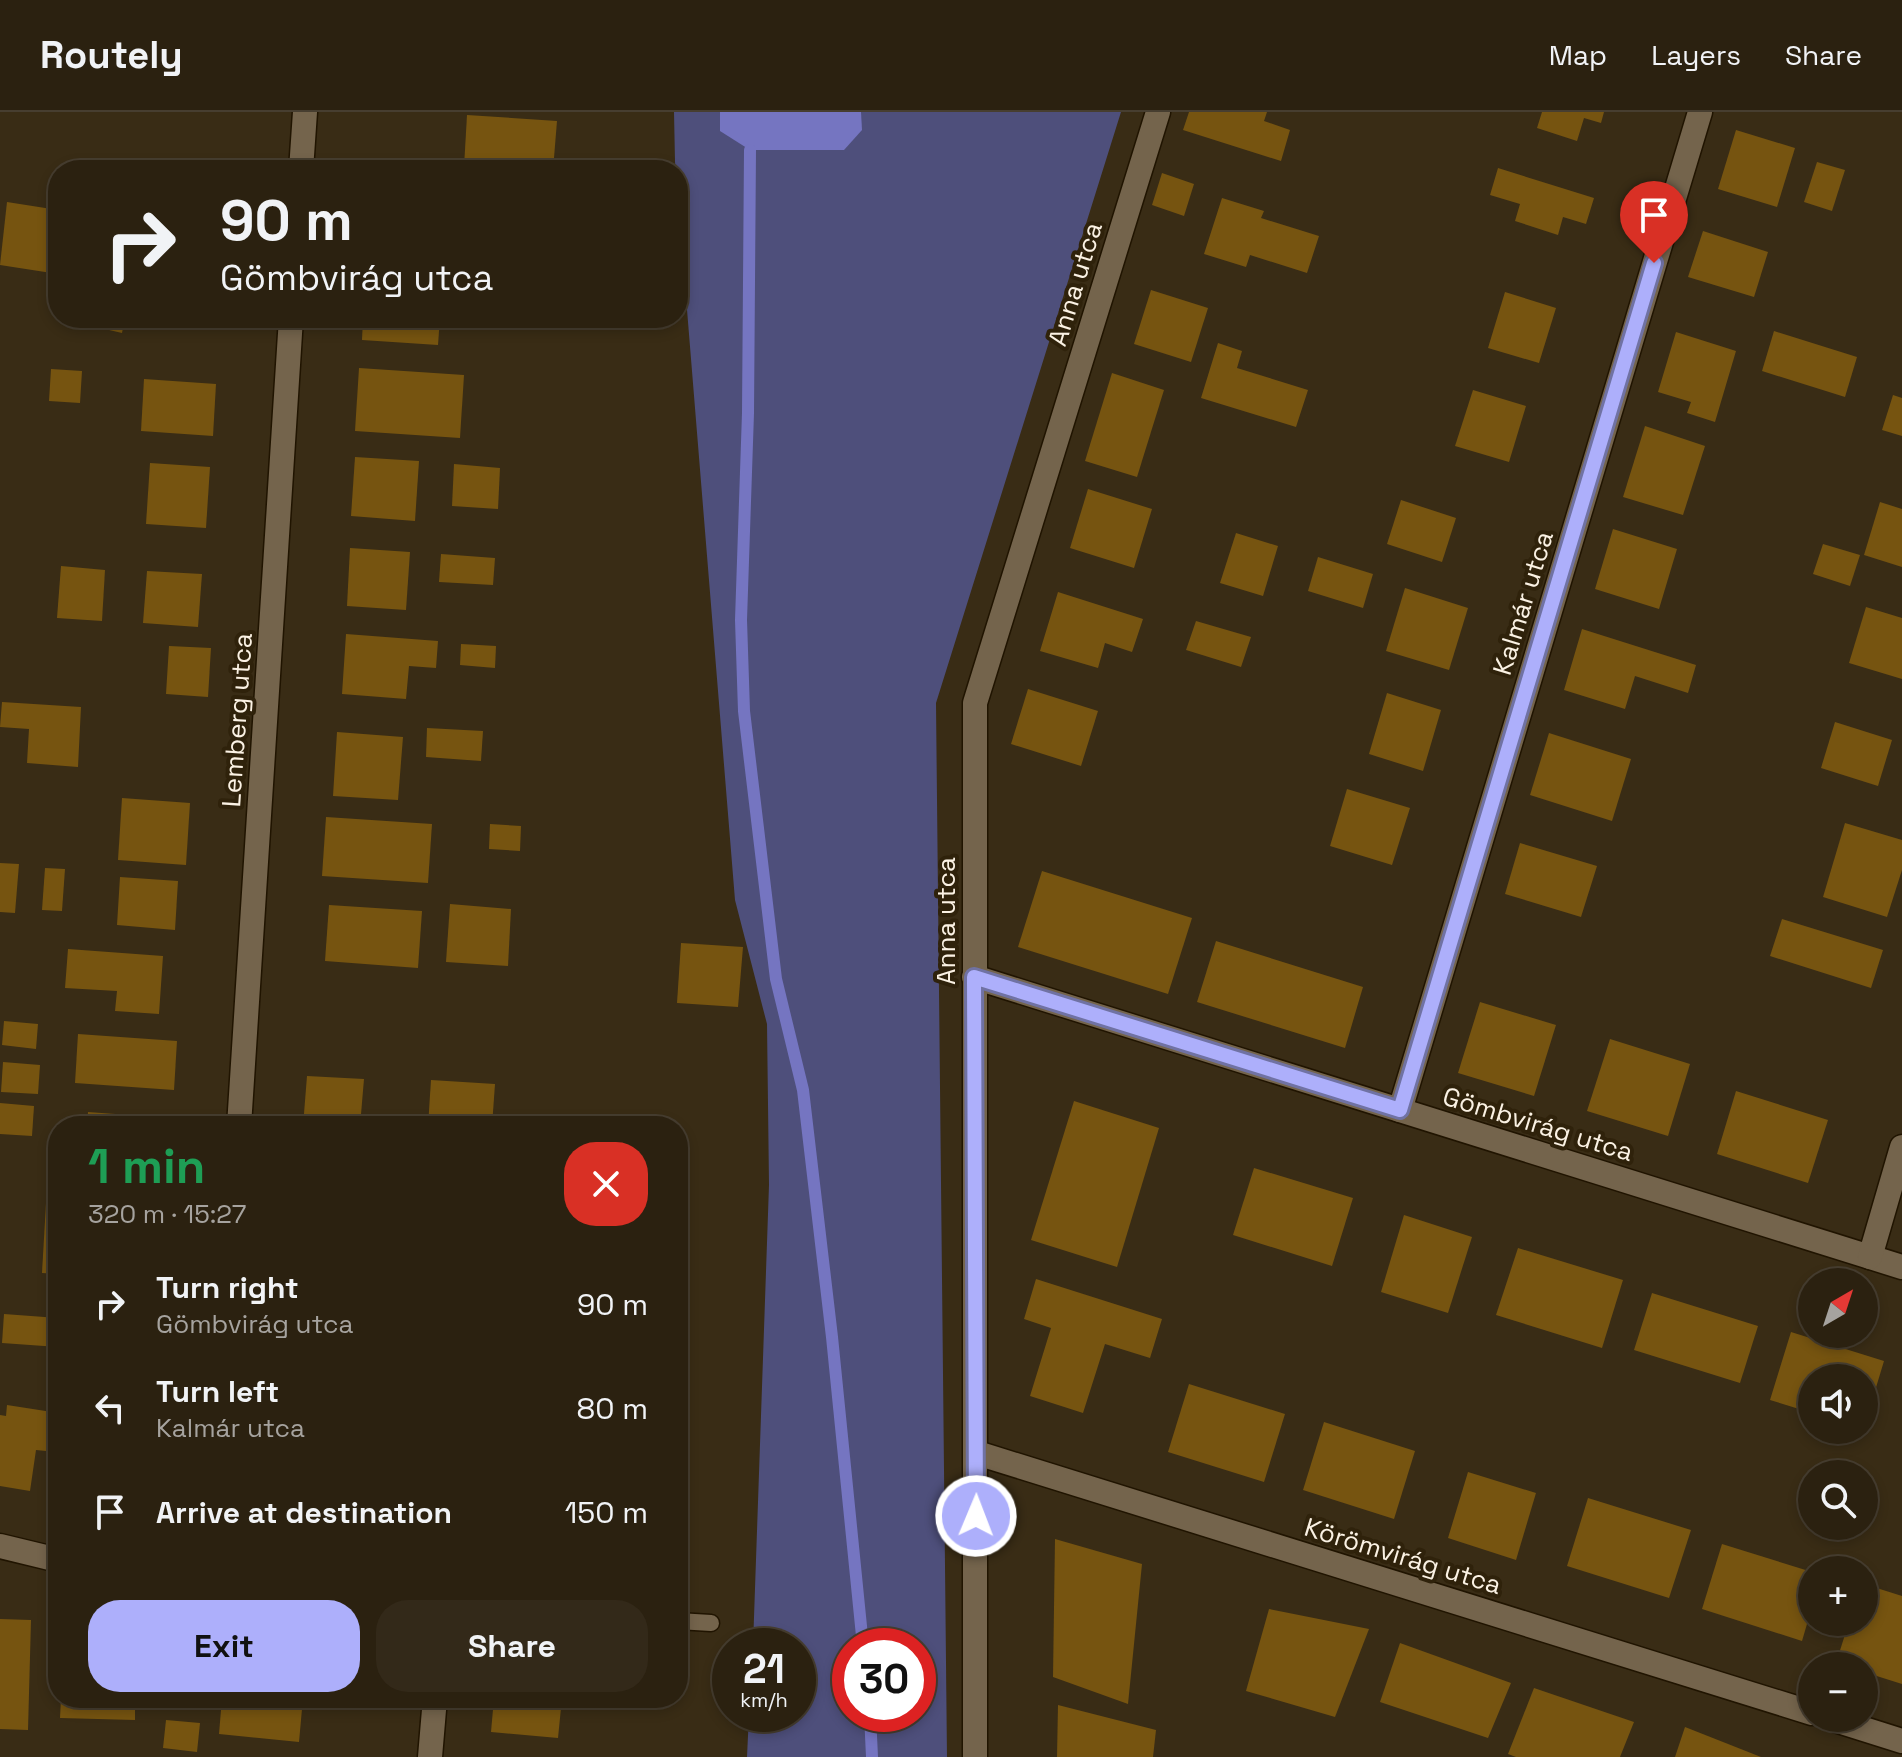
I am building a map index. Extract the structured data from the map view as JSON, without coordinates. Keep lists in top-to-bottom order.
{
  "streets": {
    "street": [
      "Anna utca",
      "Kalmár utca",
      "Lemberg utca",
      "Gömbvirág utca",
      "Körömvirág utca"
    ]
  },
  "crossings": [
    ["Anna utca", "Gömbvirág utca"],
    ["Anna utca", "Körömvirág utca"],
    ["Kalmár utca", "Gömbvirág utca"]
  ],
  "north": "top right",
  "page": {
    "header": "Routely",
    "nav": ["Map", "Layers", "Share"],
    "turn": ["90 m", "Gömbvirág utca"],
    "heading": ["1 min", "320 m · 15:27"],
    "list": [
      {
        "name": "Turn right",
        "note": "Gömbvirág utca",
        "value": "90 m"
      },
      {
        "name": "Turn left",
        "note": "Kalmár utca",
        "value": "80 m"
      },
      {
        "name": "Arrive at destination",
        "value": "150 m"
      }
    ],
    "map_buttons": ["+", "−"],
    "buttons": ["Exit", "Share"],
    "speed": "21 km/h",
    "limit": "30"
  }
}
